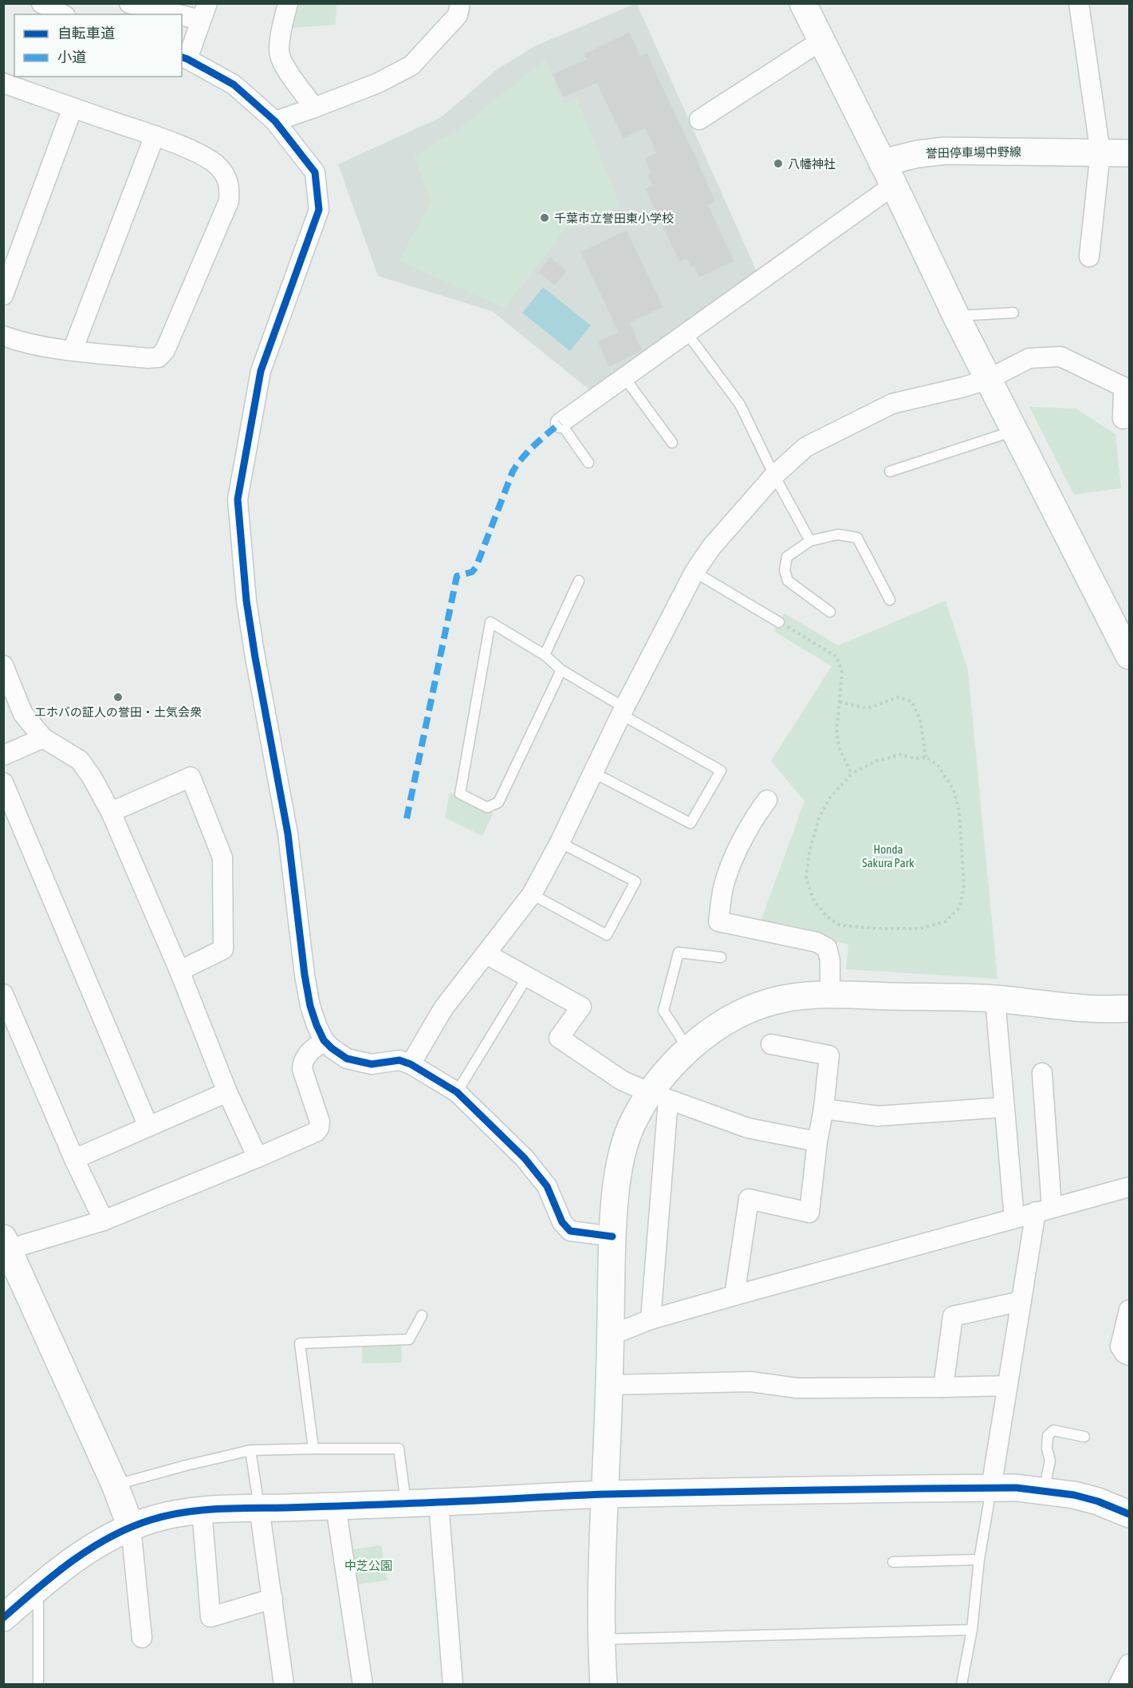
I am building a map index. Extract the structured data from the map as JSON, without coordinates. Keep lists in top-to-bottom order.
{
  "streets": {
    "street": ["誉田停車場中野線"]
  },
  "parks": ["Honda Sakura Park", "中芝公園"],
  "places": ["八幡神社", "千葉市立誉田東小学校", "エホバの証人の誉田・土気会衆"],
  "legend": ["自転車道", "小道"]
}
